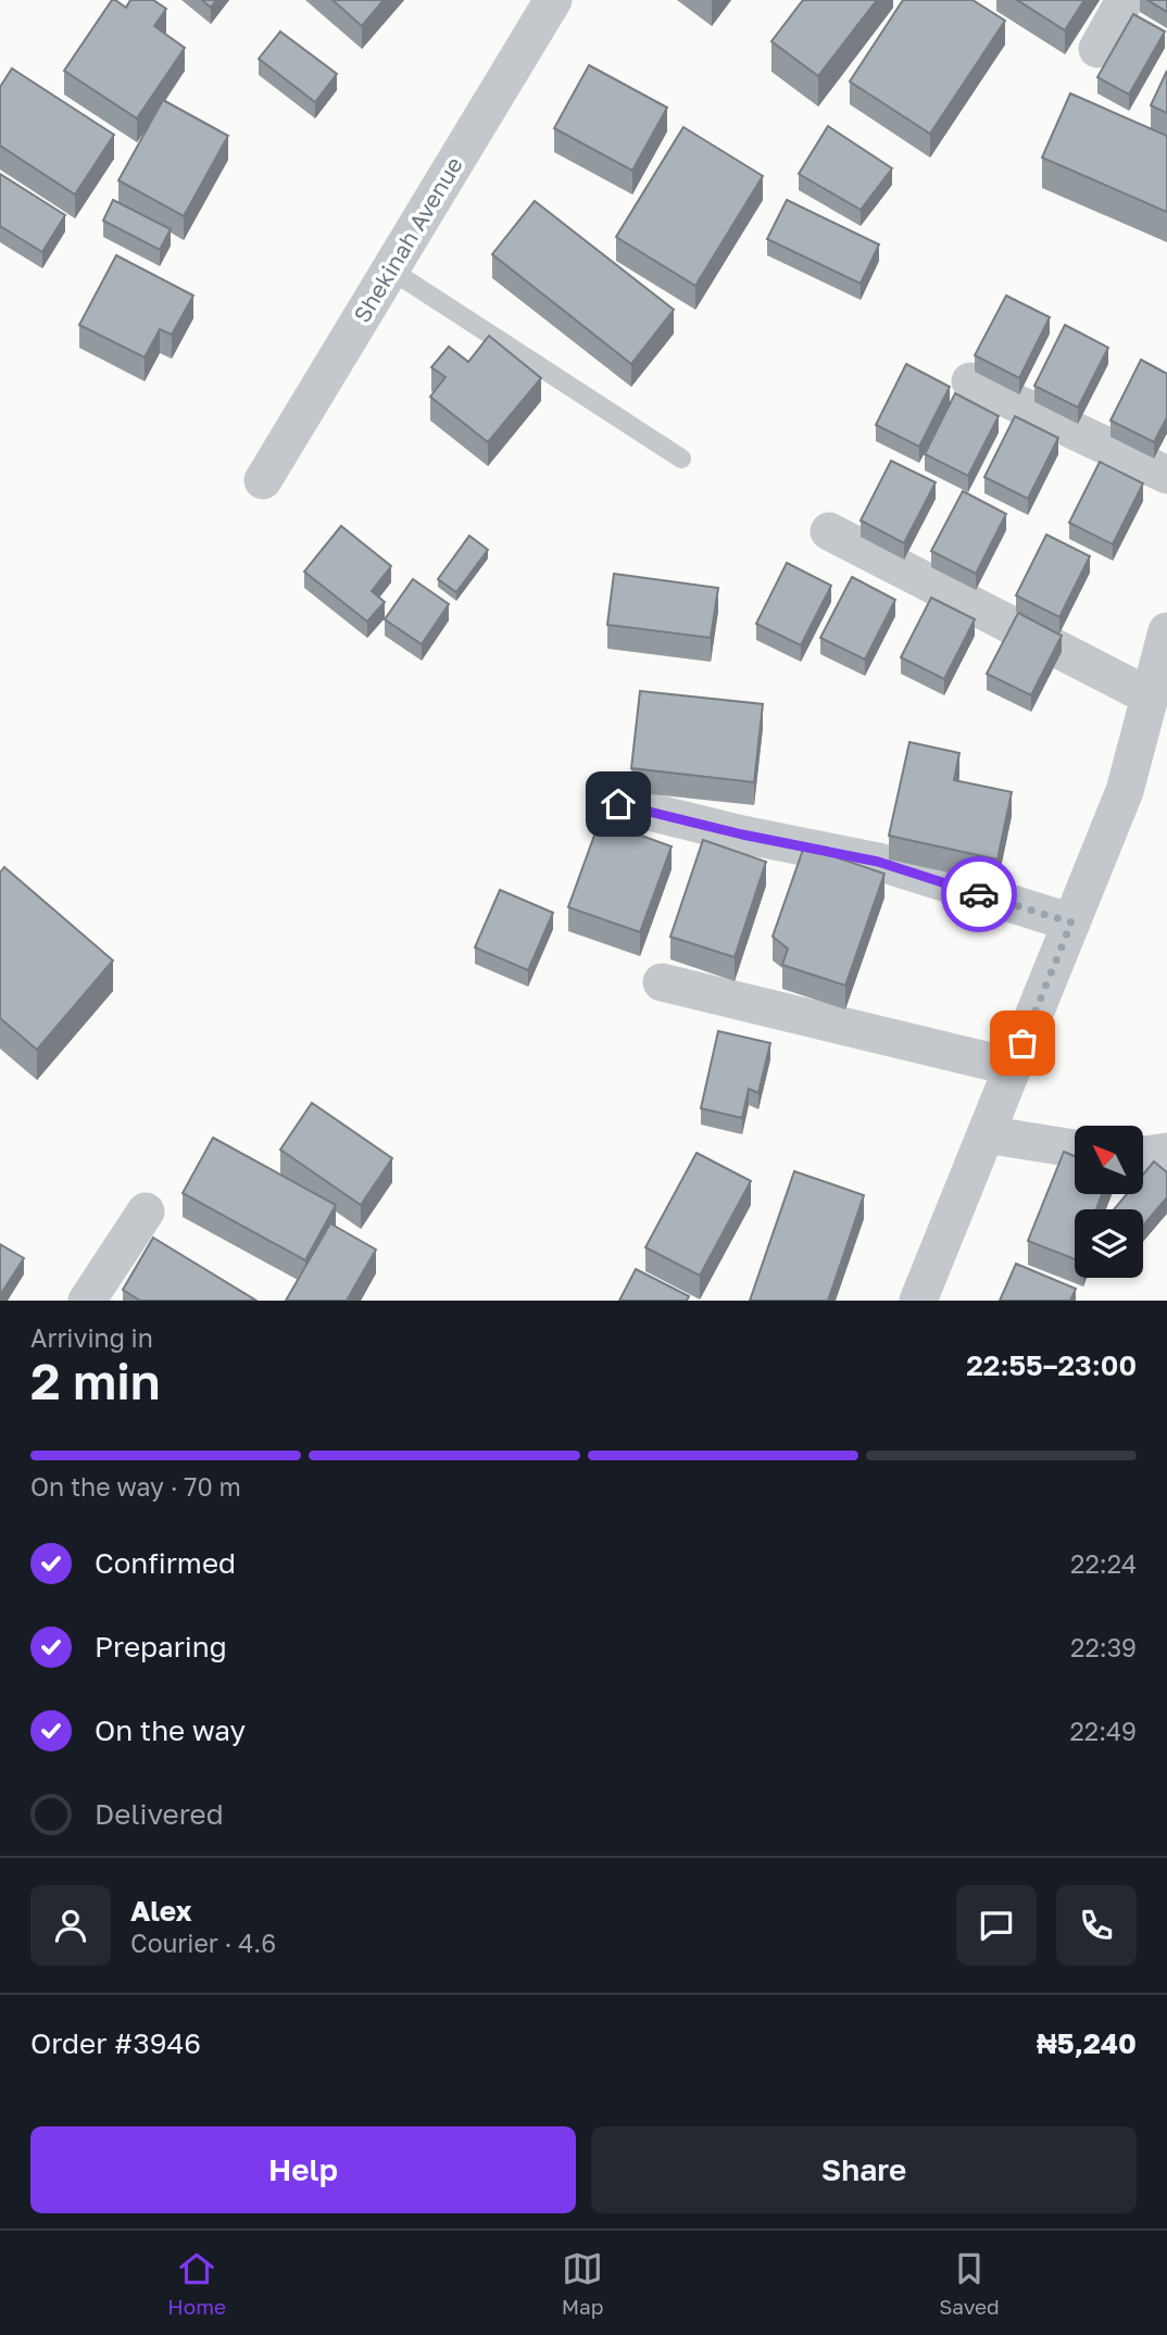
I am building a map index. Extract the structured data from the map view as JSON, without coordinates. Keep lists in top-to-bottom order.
{
  "streets": {
    "street": ["Shekinah Avenue"]
  },
  "north": "top left",
  "page": {
    "heading": ["2 min", "Arriving in", "22:55–23:00"],
    "panel": [
      "Alex",
      "Courier · 4.6",
      "Order #3946",
      "₦5,240"
    ],
    "bar": "On the way · 70 m",
    "list": [
      ["Confirmed", "22:24"],
      ["Preparing", "22:39"],
      ["On the way", "22:49"],
      "Delivered"
    ],
    "buttons": ["Help", "Share"],
    "tabs": ["Home", "Map", "Saved"]
  }
}
